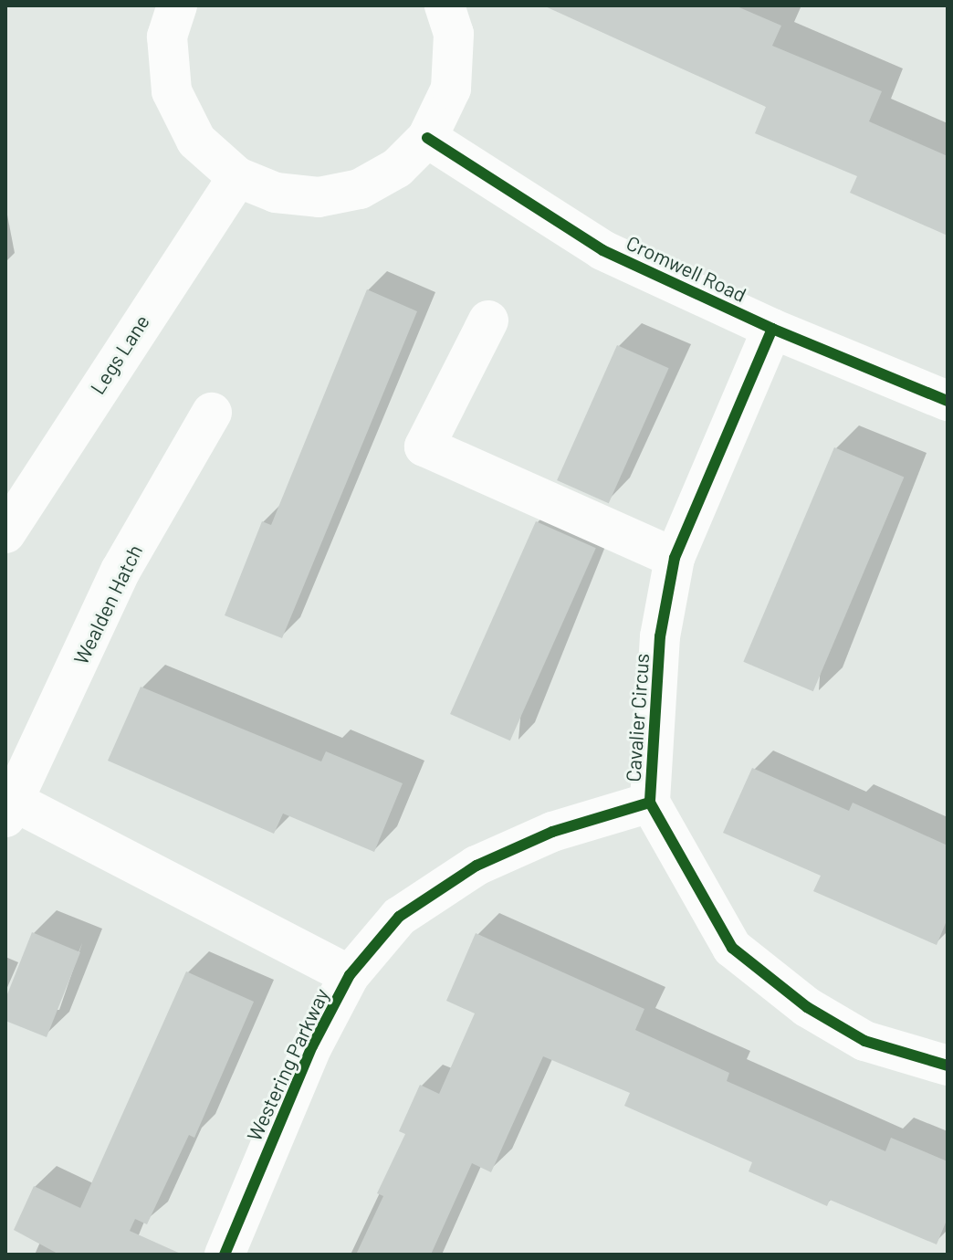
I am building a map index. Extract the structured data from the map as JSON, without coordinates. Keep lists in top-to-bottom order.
{
  "streets": {
    "street": [
      "Cromwell Road",
      "Legs Lane",
      "Wealden Hatch",
      "Cavalier Circus",
      "Westering Parkway"
    ]
  },
  "crossings": [
    ["Cromwell Road", "Cavalier Circus"],
    ["Wealden Hatch", "Westering Parkway"],
    ["Cavalier Circus", "Westering Parkway"]
  ]
}
